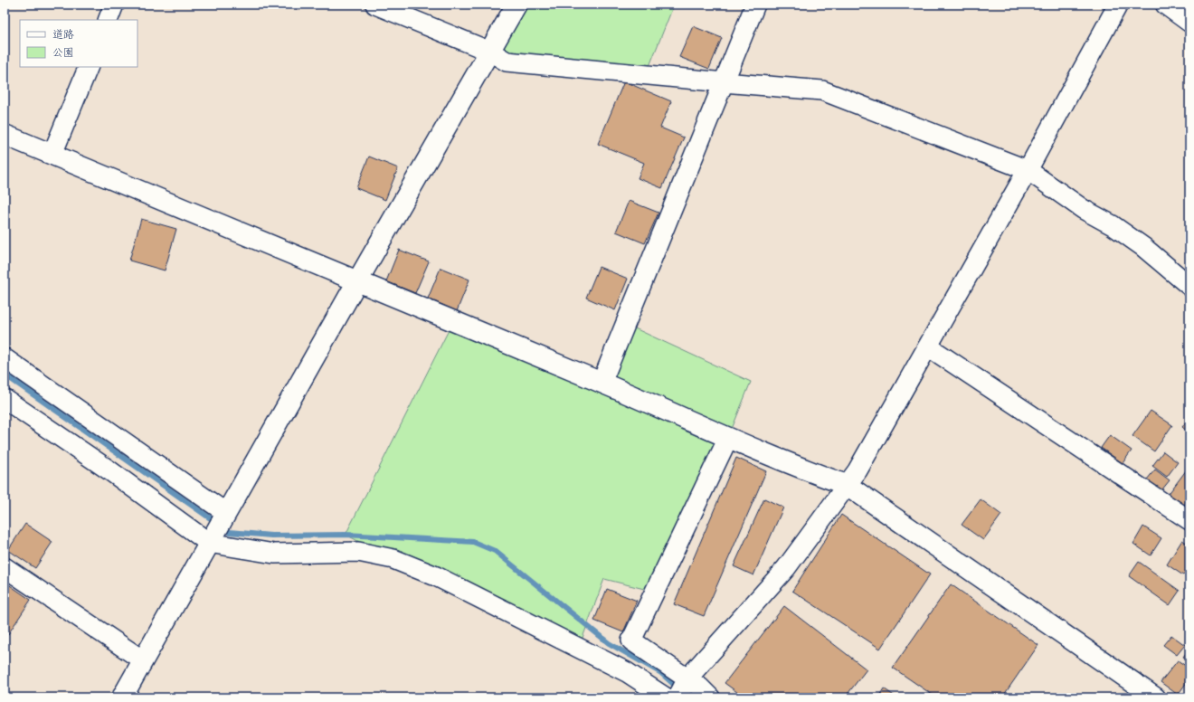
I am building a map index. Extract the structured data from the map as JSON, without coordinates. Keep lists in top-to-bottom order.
{
  "legend": ["道路", "公園"]
}
